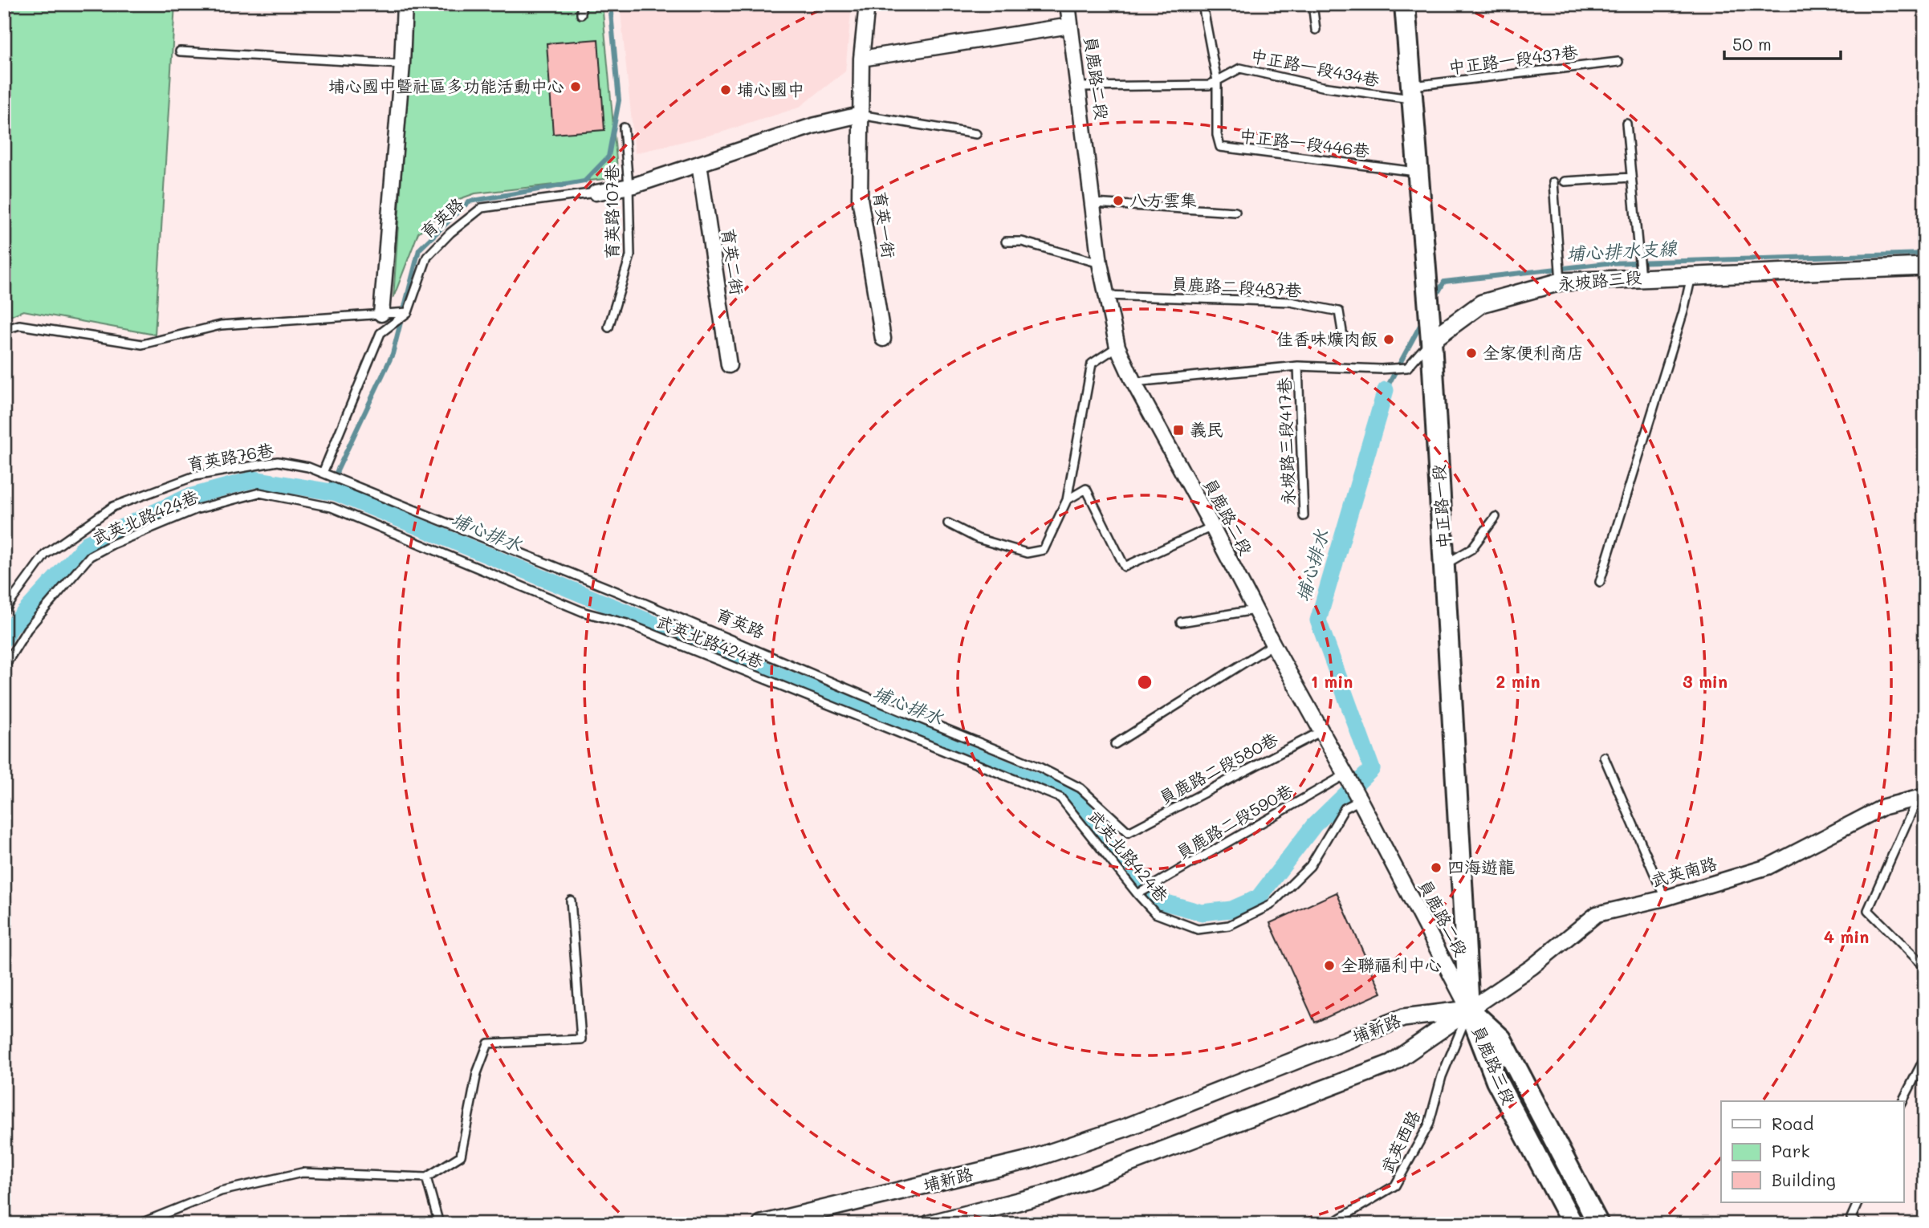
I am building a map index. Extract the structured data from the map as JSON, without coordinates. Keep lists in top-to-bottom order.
{
  "streets": {
    "main road": ["中正路一段", "員鹿路三段"],
    "street": [
      "員鹿路二段",
      "育英路",
      "育英一街",
      "育英二街",
      "永坡路三段",
      "武英南路",
      "埔新路"
    ],
    "lane": [
      "中正路一段437巷",
      "中正路一段434巷",
      "中正路一段446巷",
      "育英路107巷",
      "員鹿路二段487巷",
      "永坡路三段417巷",
      "育英路76巷",
      "武英北路424巷",
      "員鹿路二段580巷",
      "員鹿路二段590巷",
      "武英西路"
    ]
  },
  "crossings": [
    ["中正路一段437巷", "中正路一段434巷"],
    ["中正路一段437巷", "中正路一段"],
    ["中正路一段434巷", "員鹿路二段"],
    ["中正路一段434巷", "中正路一段446巷"],
    ["中正路一段434巷", "中正路一段"],
    ["員鹿路二段", "永坡路三段"],
    ["員鹿路二段", "員鹿路二段487巷"],
    ["員鹿路二段", "中正路一段"],
    ["員鹿路二段", "武英北路424巷"],
    ["員鹿路二段", "員鹿路二段580巷"],
    ["員鹿路二段", "員鹿路二段590巷"],
    ["員鹿路二段", "武英南路"],
    ["員鹿路二段", "埔新路"],
    ["員鹿路二段", "員鹿路三段"],
    ["員鹿路二段", "武英西路"],
    ["中正路一段446巷", "中正路一段"],
    ["育英路107巷", "育英路"],
    ["育英路", "育英一街"],
    ["育英路", "育英二街"],
    ["育英路", "育英路76巷"],
    ["育英路", "員鹿路二段580巷"],
    ["永坡路三段", "永坡路三段417巷"],
    ["永坡路三段", "中正路一段"],
    ["中正路一段", "武英南路"],
    ["中正路一段", "埔新路"],
    ["中正路一段", "員鹿路三段"],
    ["中正路一段", "武英西路"],
    ["武英北路424巷", "員鹿路二段590巷"],
    ["武英南路", "埔新路"],
    ["武英南路", "員鹿路三段"],
    ["武英南路", "武英西路"],
    ["埔新路", "員鹿路三段"],
    ["埔新路", "武英西路"],
    ["員鹿路三段", "武英西路"]
  ],
  "water": ["埔心排水支線", "埔心排水"],
  "places": {
    "other": [
      "埔心國中暨社區多功能活動中心",
      "埔心國中",
      "八方雲集",
      "佳香味爌肉飯",
      "全家便利商店",
      "四海遊龍",
      "全聯福利中心"
    ],
    "transit": ["義民"]
  },
  "legend": ["Road", "Park", "Building"],
  "scale_bar": "50 m",
  "rings": [
    "1 min",
    "2 min",
    "3 min",
    "4 min"
  ]
}
